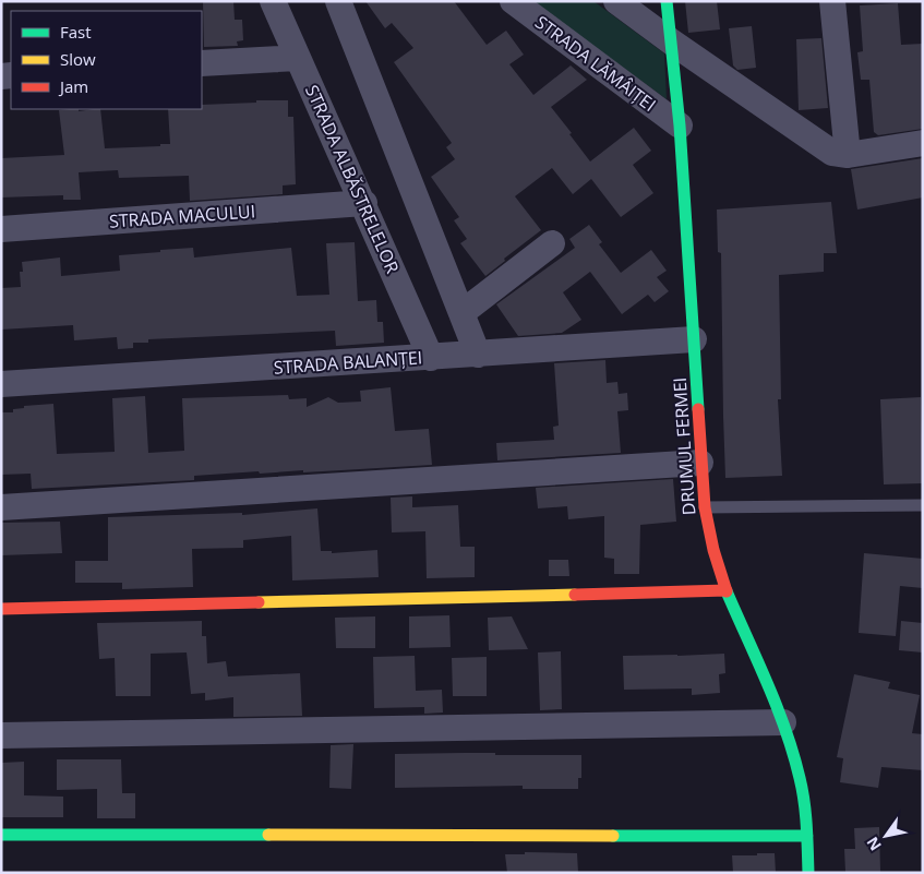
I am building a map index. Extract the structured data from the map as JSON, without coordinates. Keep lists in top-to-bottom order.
{
  "streets": {
    "street": [
      "STRADA LĂMÂIȚEI",
      "STRADA ALBĂSTRELELOR",
      "STRADA MACULUI",
      "STRADA BALANȚEI",
      "DRUMUL FERMEI"
    ]
  },
  "crossings": [
    ["STRADA LĂMÂIȚEI", "DRUMUL FERMEI"],
    ["STRADA ALBĂSTRELELOR", "STRADA MACULUI"],
    ["STRADA ALBĂSTRELELOR", "STRADA BALANȚEI"],
    ["STRADA BALANȚEI", "DRUMUL FERMEI"]
  ],
  "legend": ["Fast", "Slow", "Jam"],
  "north": "bottom left"
}
